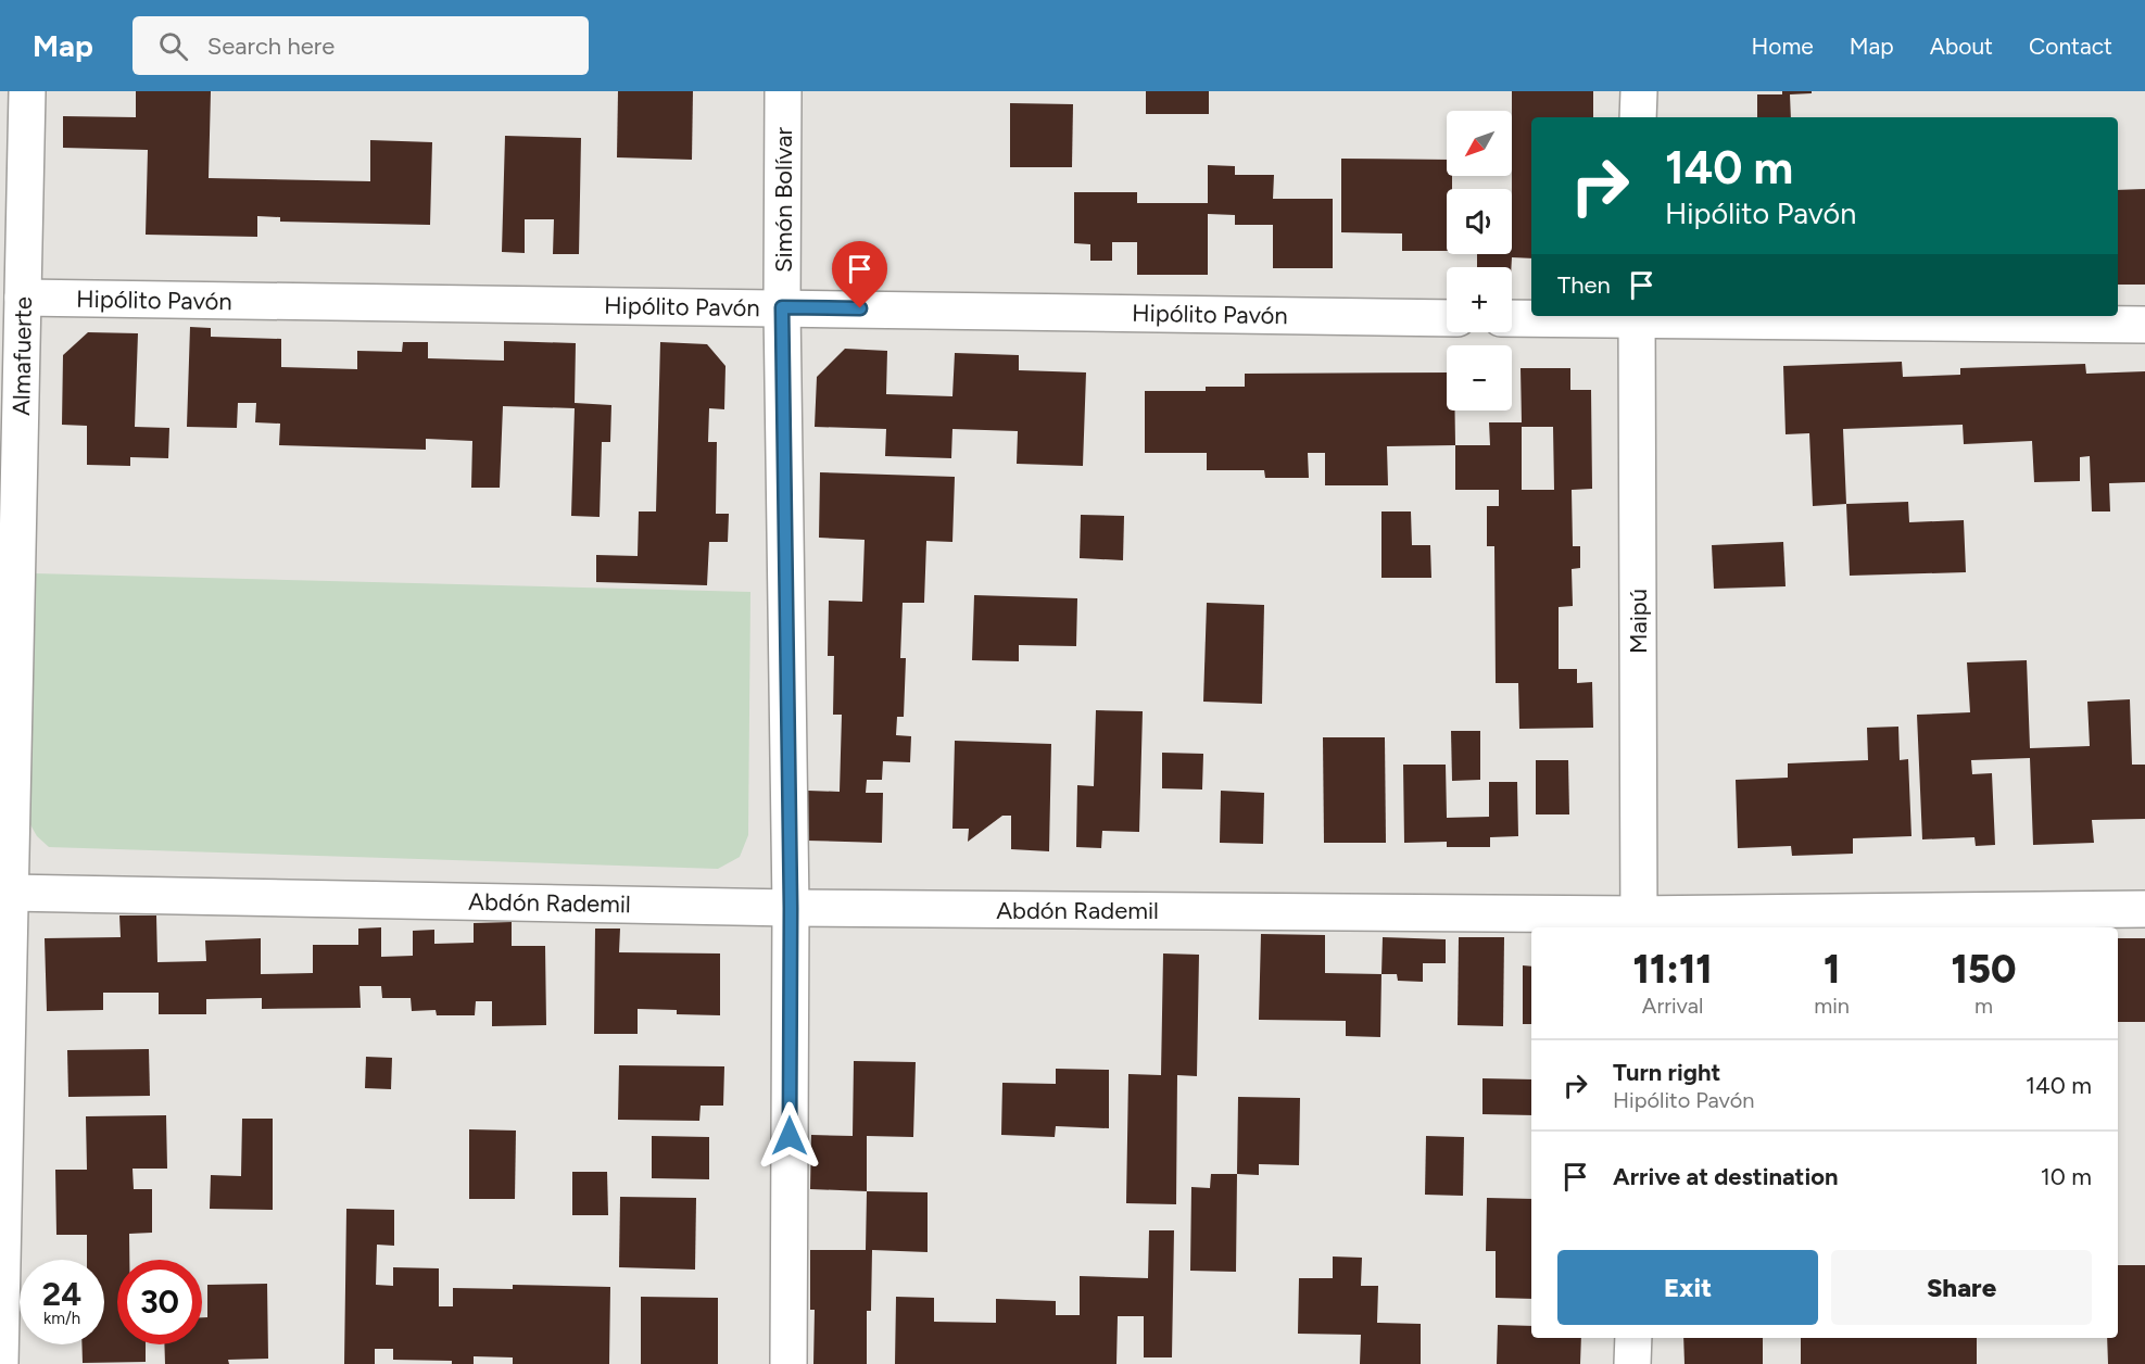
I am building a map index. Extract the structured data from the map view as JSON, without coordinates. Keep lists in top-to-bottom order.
{
  "streets": {
    "street": [
      "Simón Bolívar",
      "Hipólito Pavón",
      "Almafuerte",
      "Maipú",
      "Abdón Rademil"
    ]
  },
  "crossings": [
    ["Simón Bolívar", "Hipólito Pavón"],
    ["Simón Bolívar", "Abdón Rademil"],
    ["Hipólito Pavón", "Almafuerte"],
    ["Almafuerte", "Abdón Rademil"],
    ["Maipú", "Abdón Rademil"]
  ],
  "north": "bottom left",
  "page": {
    "header": "Map",
    "search": "Search here",
    "nav": [
      "Home",
      "Map",
      "About",
      "Contact"
    ],
    "map_buttons": ["+", "−"],
    "turn": ["140 m", "Hipólito Pavón"],
    "then": "Then",
    "eta": [
      "11:11",
      "Arrival",
      "1",
      "min",
      "150",
      "m"
    ],
    "list": [
      {
        "name": "Turn right",
        "note": "Hipólito Pavón",
        "value": "140 m"
      },
      {
        "name": "Arrive at destination",
        "value": "10 m"
      }
    ],
    "buttons": ["Exit", "Share"],
    "speed": "24 km/h",
    "limit": "30"
  }
}
